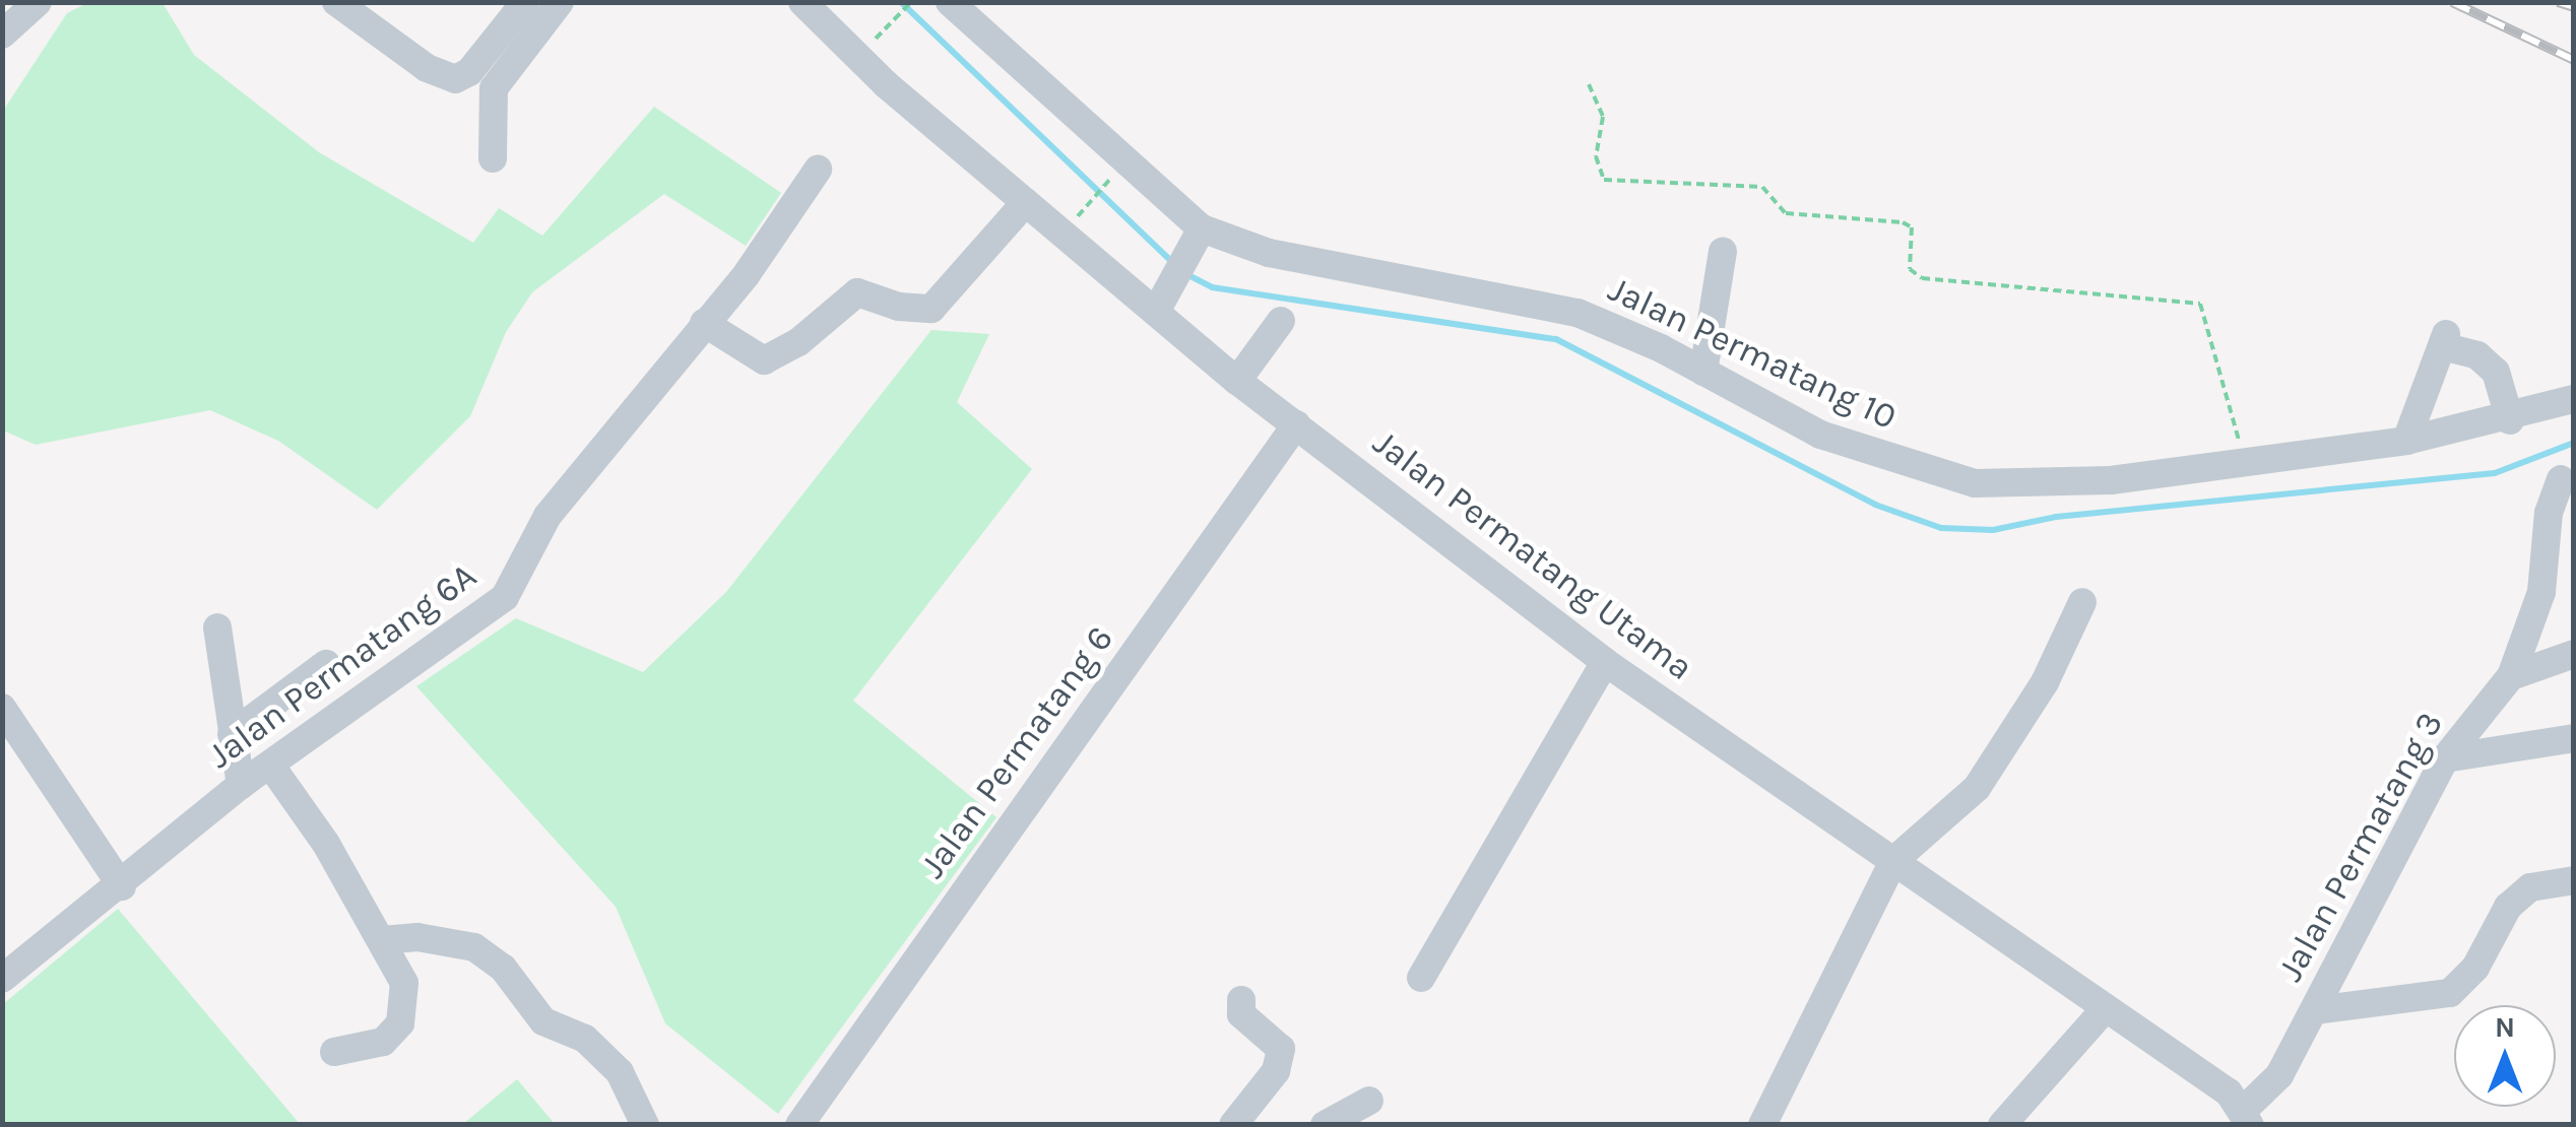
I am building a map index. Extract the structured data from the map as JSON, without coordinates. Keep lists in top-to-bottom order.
{
  "streets": {
    "street": [
      "Jalan Permatang 10",
      "Jalan Permatang Utama",
      "Jalan Permatang 6A",
      "Jalan Permatang 6",
      "Jalan Permatang 3"
    ]
  },
  "crossings": [
    ["Jalan Permatang Utama", "Jalan Permatang 6"],
    ["Jalan Permatang Utama", "Jalan Permatang 3"]
  ],
  "north": "top"
}
